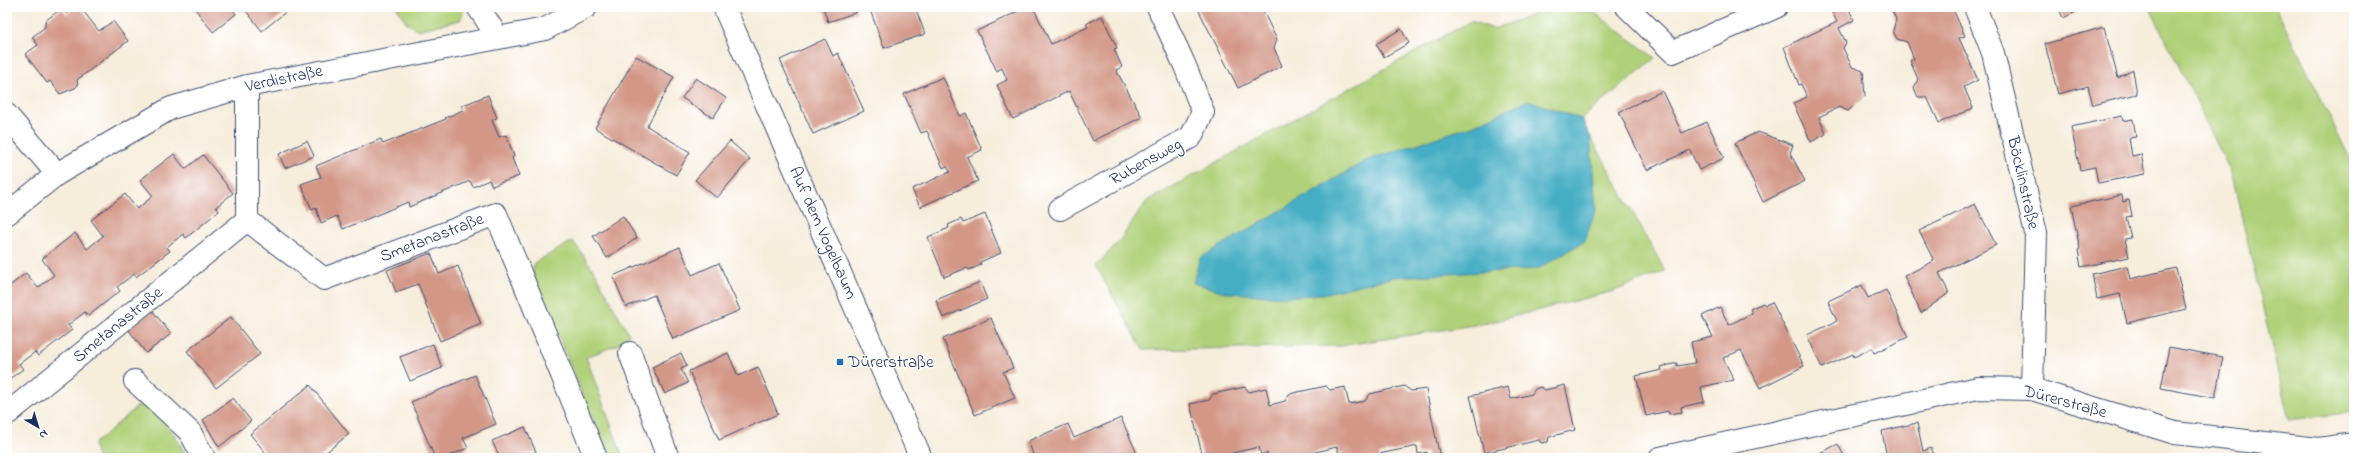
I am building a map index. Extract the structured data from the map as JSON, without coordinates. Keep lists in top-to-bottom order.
{
  "streets": {
    "street": [
      "Verdistraße",
      "Rubensweg",
      "Böcklinstraße",
      "Auf dem Vogelbaum",
      "Smetanastraße",
      "Dürerstraße"
    ]
  },
  "crossings": [
    ["Böcklinstraße", "Dürerstraße"]
  ],
  "places": {
    "transit": ["Dürerstraße"]
  },
  "north": "bottom right"
}
